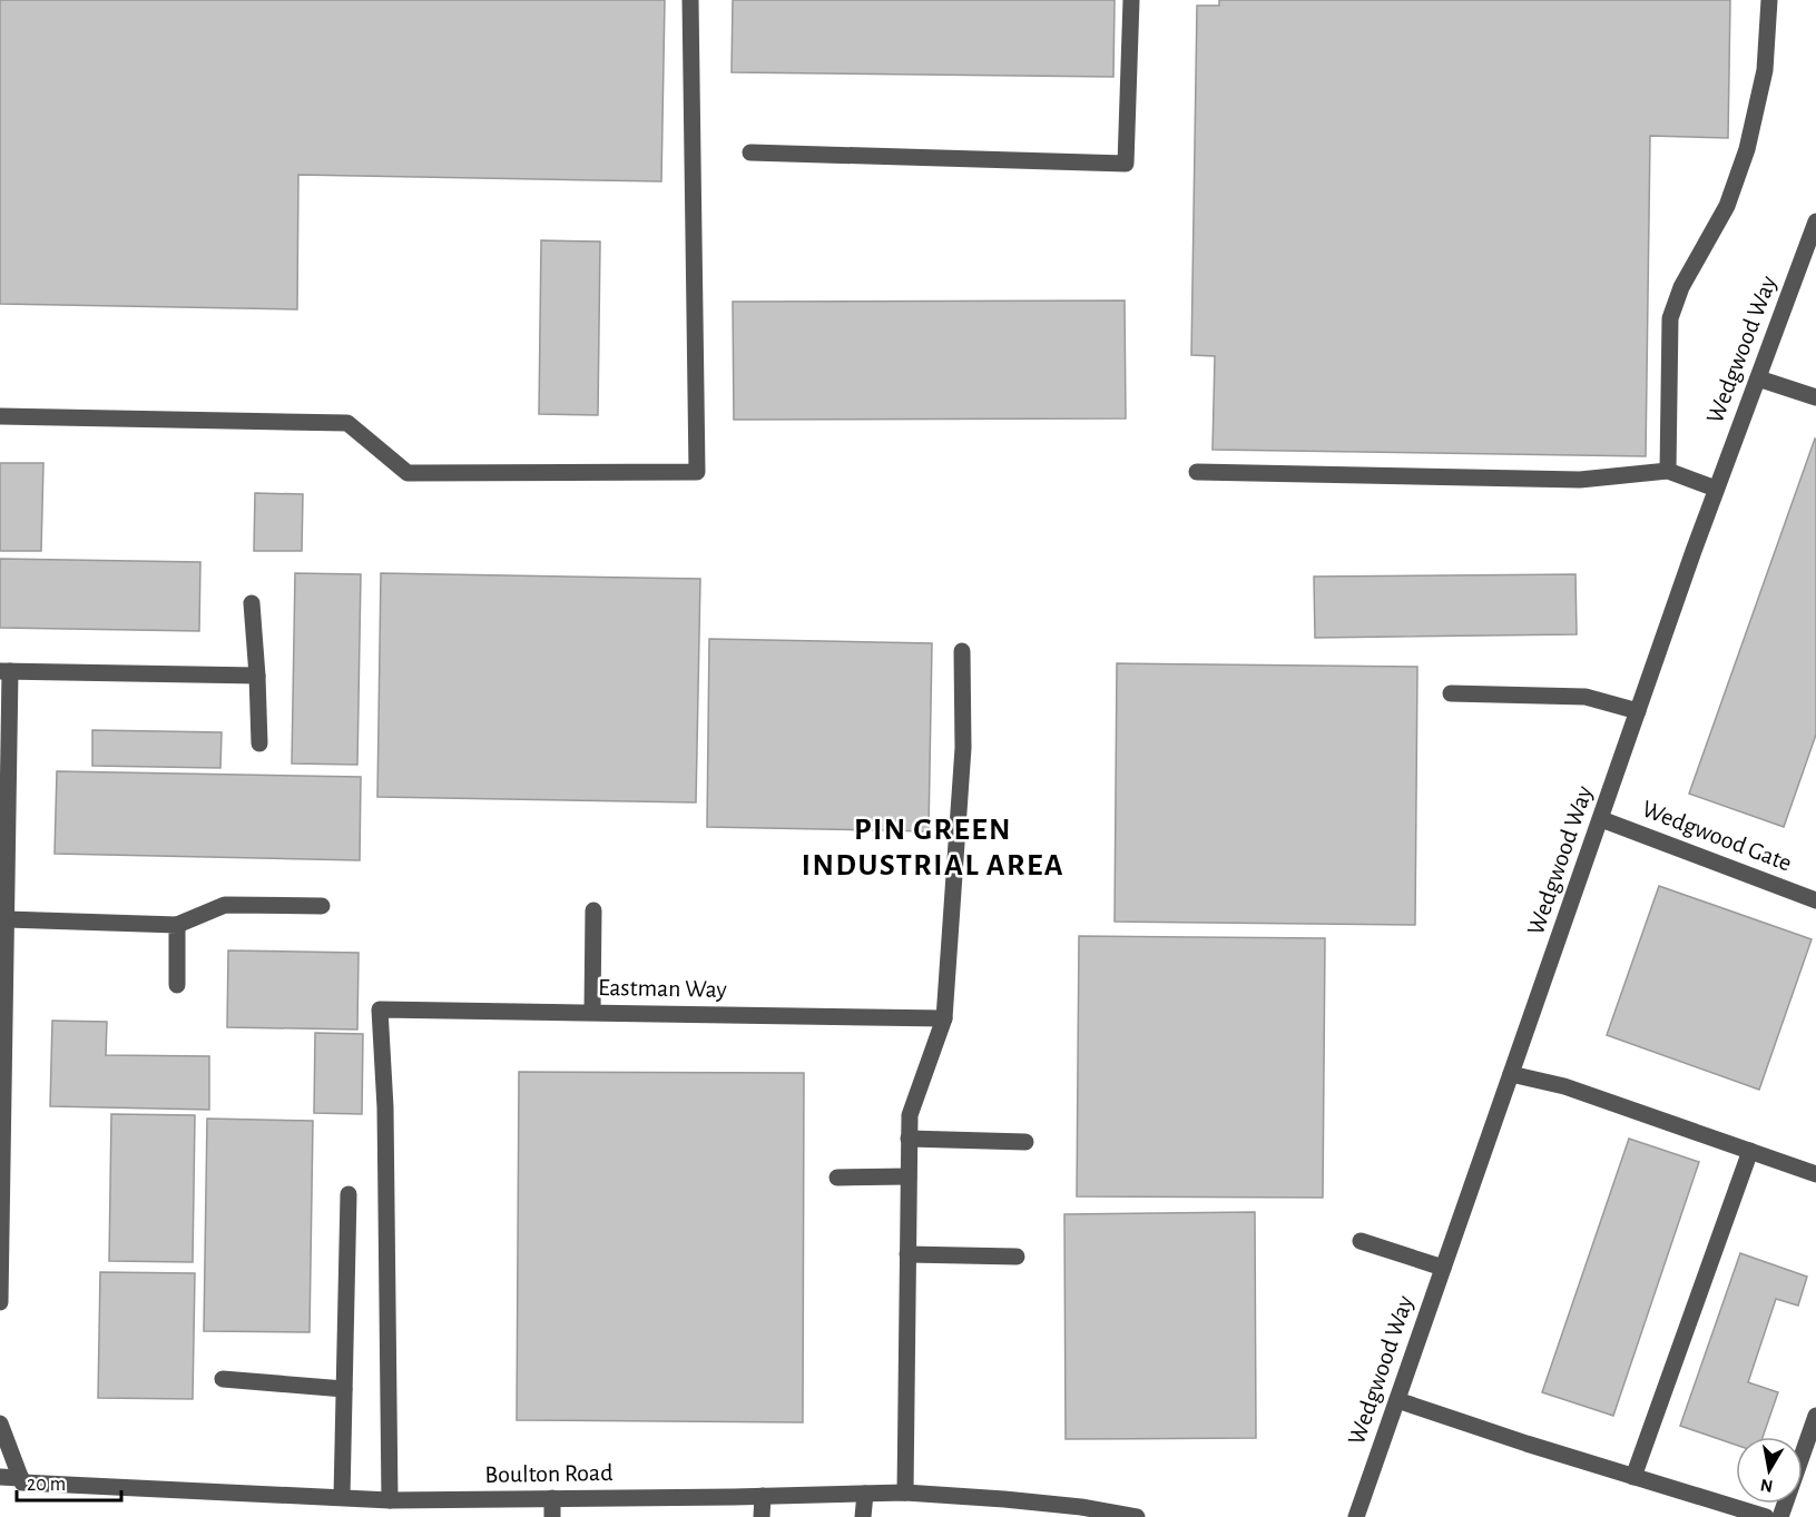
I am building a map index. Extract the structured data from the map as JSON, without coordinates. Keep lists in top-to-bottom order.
{
  "streets": {
    "street": [
      "Wedgwood Way",
      "Wedgwood Gate",
      "Eastman Way",
      "Boulton Road"
    ]
  },
  "crossings": [
    ["Wedgwood Way", "Wedgwood Gate"],
    ["Eastman Way", "Boulton Road"]
  ],
  "districts": ["PIN GREEN INDUSTRIAL AREA"],
  "scale_bar": "20 m",
  "north": "bottom"
}
